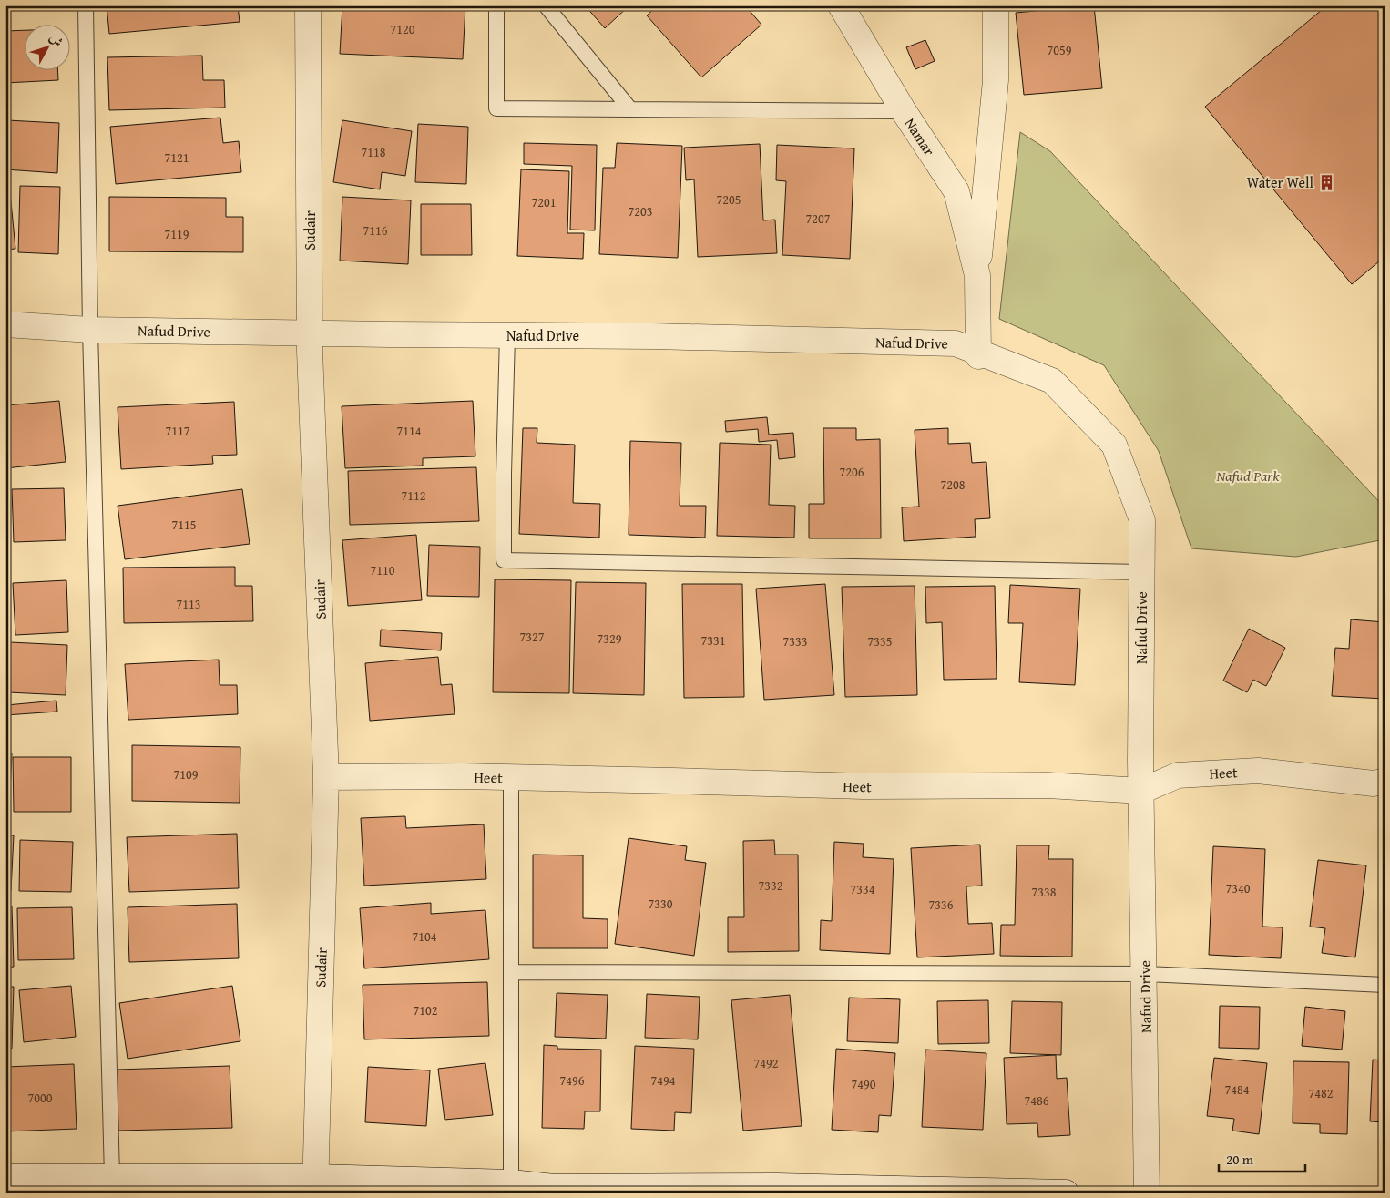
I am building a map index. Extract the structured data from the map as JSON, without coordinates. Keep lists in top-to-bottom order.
{
  "streets": {
    "street": [
      "Namar",
      "Sudair",
      "Nafud Drive",
      "Heet"
    ]
  },
  "crossings": [
    ["Namar", "Nafud Drive"],
    ["Sudair", "Nafud Drive"],
    ["Sudair", "Heet"],
    ["Nafud Drive", "Heet"]
  ],
  "parks": ["Nafud Park"],
  "places": {
    "building": ["Water Well"]
  },
  "house_numbers": [
    "7120",
    "7059",
    "7118",
    "7121",
    "7205",
    "7201",
    "7203",
    "7207",
    "7116",
    "7119",
    "7117",
    "7114",
    "7206",
    "7208",
    "7112",
    "7115",
    "7110",
    "7113",
    "7327",
    "7329",
    "7331",
    "7333",
    "7335",
    "7109",
    "7332",
    "7340",
    "7334",
    "7338",
    "7330",
    "7336",
    "7104",
    "7102",
    "7492",
    "7496",
    "7494",
    "7490",
    "7484",
    "7482",
    "7000",
    "7486"
  ],
  "scale_bar": "20 m",
  "north": "top right"
}
